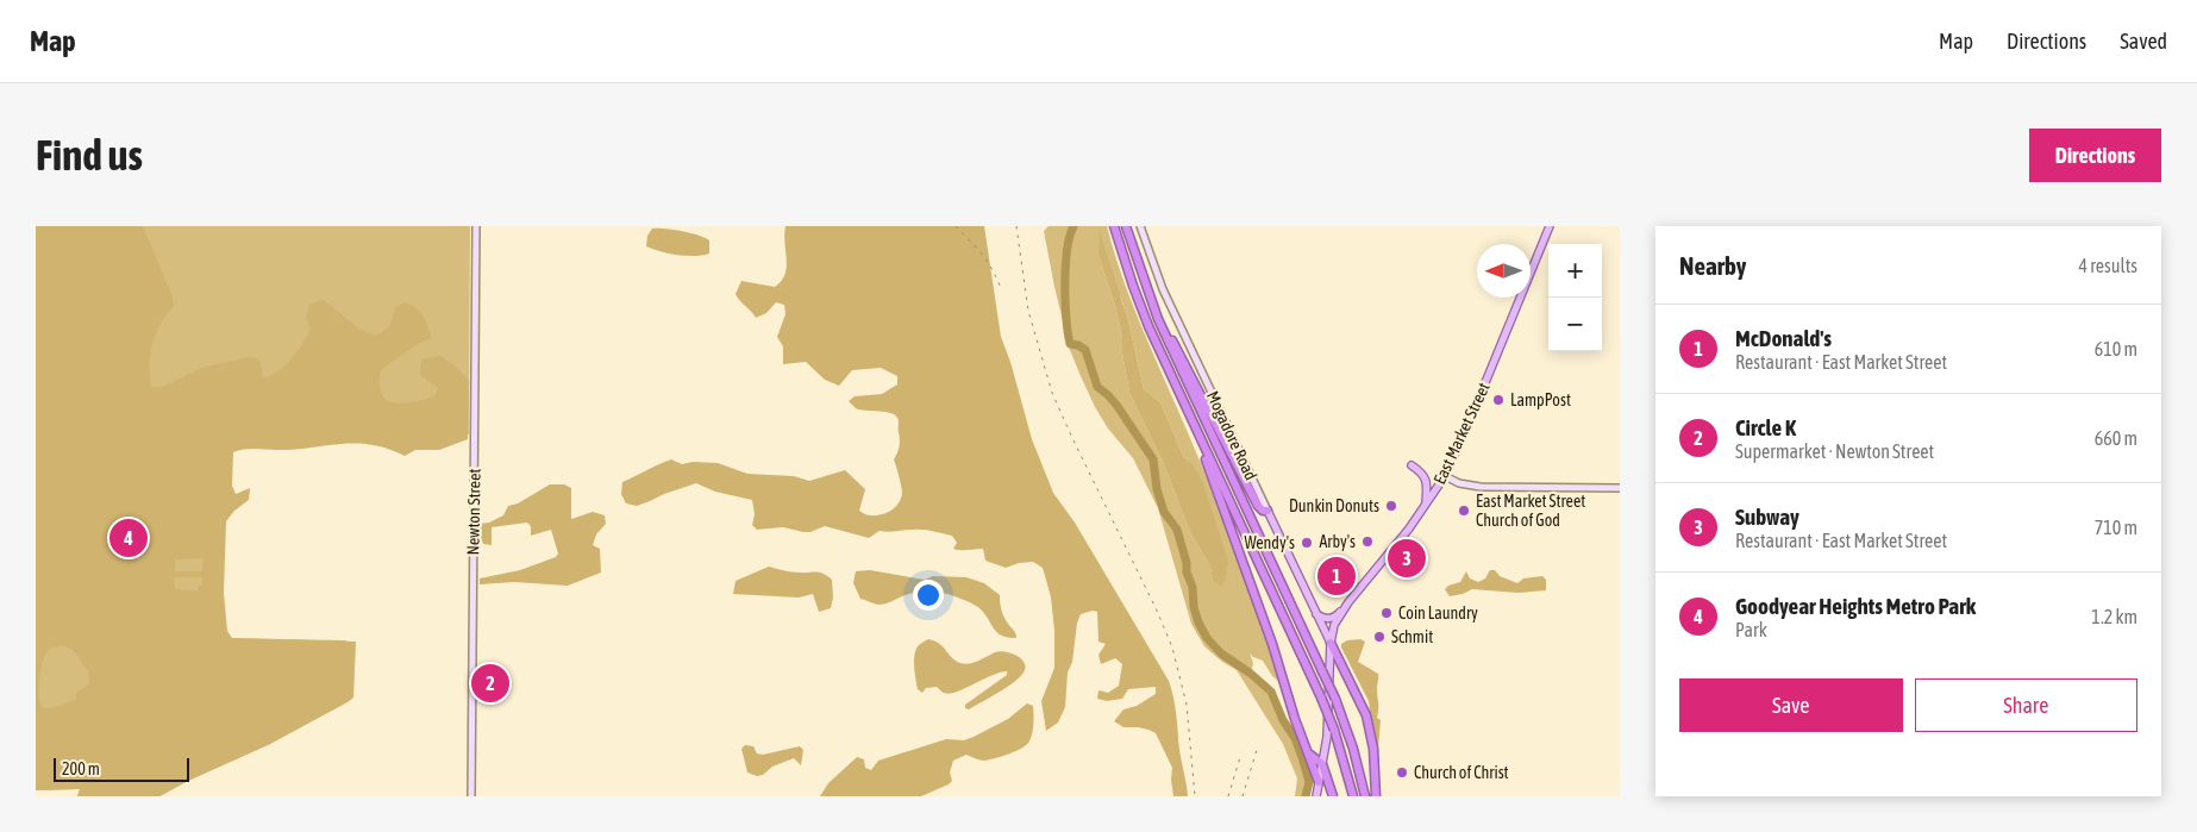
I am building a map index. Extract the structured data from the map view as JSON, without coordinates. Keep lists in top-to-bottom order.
{
  "streets": {
    "main road": ["East Market Street", "Mogadore Road"],
    "street": ["Newton Street"]
  },
  "crossings": [
    ["East Market Street", "Mogadore Road"]
  ],
  "places": [
    "LampPost",
    "Dunkin Donuts",
    "East Market Street Church of God",
    "Arby's",
    "Wendy's",
    "Coin Laundry",
    "Schmit",
    "Church of Christ"
  ],
  "scale_bar": "200 m",
  "north": "left",
  "page": {
    "header": "Map",
    "nav": ["Map", "Directions", "Saved"],
    "buttons": [
      "Directions",
      ["Save", "Share"]
    ],
    "title": "Find us",
    "heading": ["Nearby", "4 results"],
    "map_buttons": ["+", "−"],
    "list": [
      {
        "mark": "1",
        "name": "McDonald's",
        "note": "Restaurant · East Market Street",
        "value": "610 m"
      },
      {
        "mark": "2",
        "name": "Circle K",
        "note": "Supermarket · Newton Street",
        "value": "660 m"
      },
      {
        "mark": "3",
        "name": "Subway",
        "note": "Restaurant · East Market Street",
        "value": "710 m"
      },
      {
        "mark": "4",
        "name": "Goodyear Heights Metro Park",
        "note": "Park",
        "value": "1.2 km"
      }
    ],
    "pins": [
      "4",
      "3",
      "1",
      "2"
    ],
    "scale": "200 m"
  }
}
